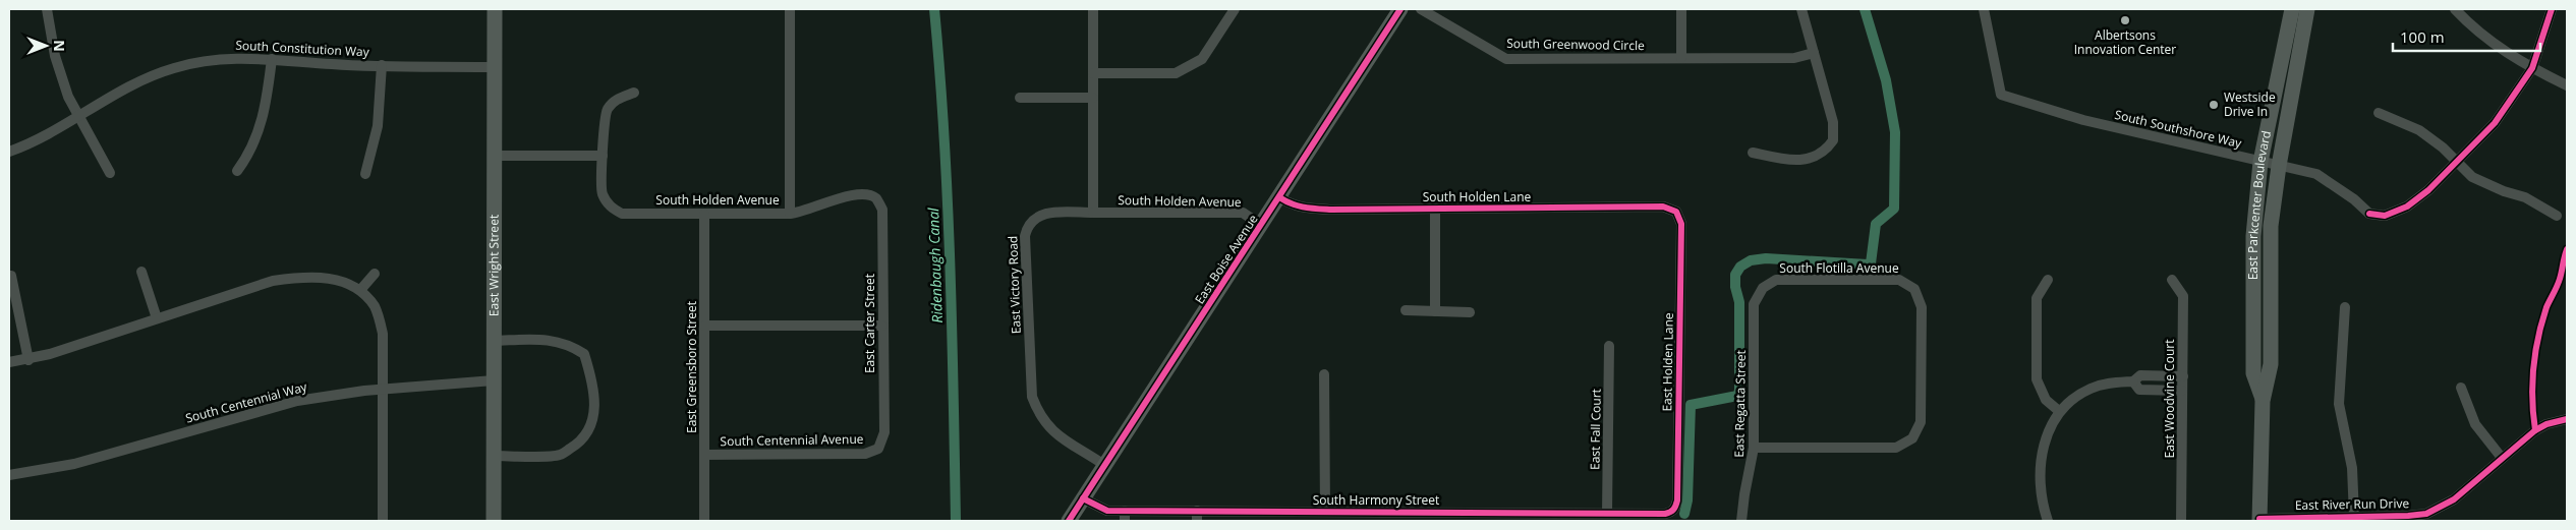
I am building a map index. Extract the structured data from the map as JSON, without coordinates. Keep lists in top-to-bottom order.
{
  "streets": {
    "street": [
      "South Greenwood Circle",
      "South Constitution Way",
      "South Southshore Way",
      "South Holden Lane",
      "South Holden Avenue",
      "East Parkcenter Boulevard",
      "East Boise Avenue",
      "East Wright Street",
      "South Flotilla Avenue",
      "East Victory Road",
      "East Carter Street",
      "East Holden Lane",
      "East Greensboro Street",
      "East Woodvine Court",
      "South Centennial Way",
      "East Regatta Street",
      "East Fall Court",
      "South Centennial Avenue",
      "South Harmony Street",
      "East River Run Drive"
    ]
  },
  "crossings": [
    ["South Constitution Way", "East Wright Street"],
    ["South Southshore Way", "East Parkcenter Boulevard"],
    ["South Holden Lane", "East Boise Avenue"],
    ["South Holden Lane", "East Holden Lane"],
    ["South Holden Avenue", "East Boise Avenue"],
    ["South Holden Avenue", "East Victory Road"],
    ["South Holden Avenue", "East Carter Street"],
    ["South Holden Avenue", "East Greensboro Street"],
    ["East Parkcenter Boulevard", "East River Run Drive"],
    ["East Boise Avenue", "East Victory Road"],
    ["East Boise Avenue", "South Harmony Street"],
    ["East Wright Street", "South Centennial Way"],
    ["South Flotilla Avenue", "East Regatta Street"],
    ["East Carter Street", "South Centennial Avenue"],
    ["East Holden Lane", "South Harmony Street"],
    ["East Greensboro Street", "South Centennial Avenue"],
    ["East Fall Court", "South Harmony Street"]
  ],
  "water": ["Ridenbaugh Canal"],
  "places": ["Albertsons Innovation Center", "Westside Drive In"],
  "scale_bar": "100 m",
  "north": "right"
}
